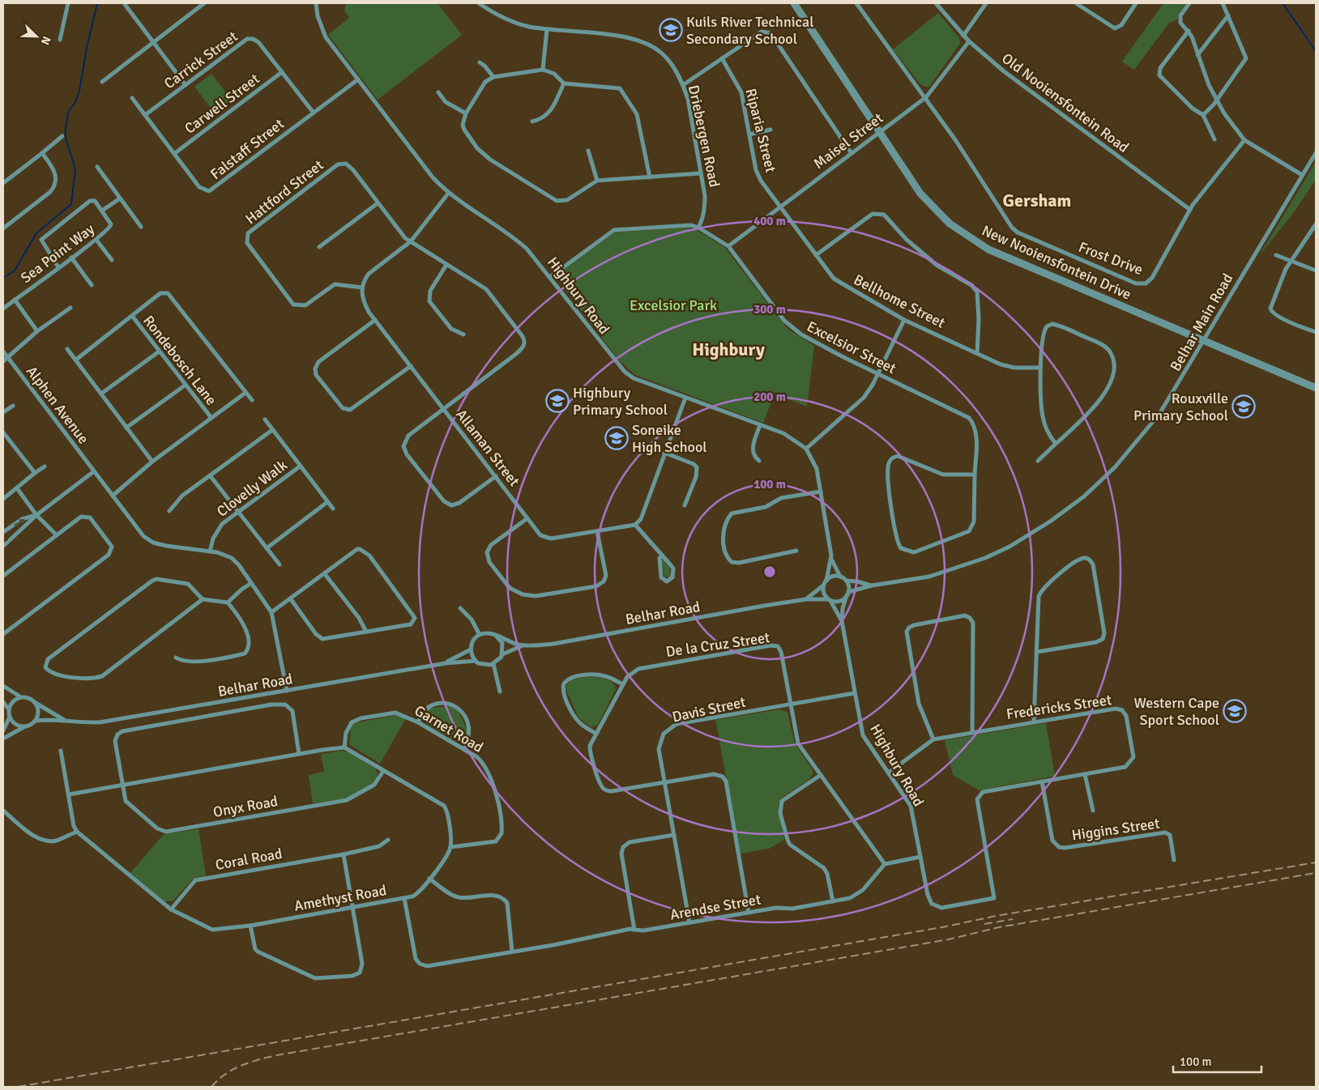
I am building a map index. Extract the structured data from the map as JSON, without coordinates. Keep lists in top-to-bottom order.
{
  "streets": {
    "street": [
      "Carrick Street",
      "Old Nooiensfontein Road",
      "Carwell Street",
      "Riparia Street",
      "Driebergen Road",
      "Maisel Street",
      "Falstaff Street",
      "Hattford Street",
      "Sea Point Way",
      "Frost Drive",
      "New Nooiensfontein Drive",
      "Highbury Road",
      "Bellhome Street",
      "Belhar Main Road",
      "Excelsior Street",
      "Rondebosch Lane",
      "Alphen Avenue",
      "Allaman Street",
      "Clovelly Walk",
      "Belhar Road",
      "De la Cruz Street",
      "Fredericks Street",
      "Davis Street",
      "Garnet Road",
      "Onyx Road",
      "Higgins Street",
      "Coral Road",
      "Amethyst Road",
      "Arendse Street"
    ]
  },
  "crossings": [
    ["Carrick Street", "Carwell Street"],
    ["Carrick Street", "Falstaff Street"],
    ["Old Nooiensfontein Road", "Maisel Street"],
    ["Old Nooiensfontein Road", "Frost Drive"],
    ["Carwell Street", "Falstaff Street"],
    ["Riparia Street", "Maisel Street"],
    ["Riparia Street", "Bellhome Street"],
    ["Driebergen Road", "Excelsior Street"],
    ["Maisel Street", "Frost Drive"],
    ["Maisel Street", "New Nooiensfontein Drive"],
    ["Maisel Street", "Bellhome Street"],
    ["Maisel Street", "Excelsior Street"],
    ["Falstaff Street", "Highbury Road"],
    ["Hattford Street", "Allaman Street"],
    ["New Nooiensfontein Drive", "Belhar Main Road"],
    ["Highbury Road", "Belhar Road"],
    ["Highbury Road", "Fredericks Street"],
    ["Highbury Road", "Davis Street"],
    ["Highbury Road", "Higgins Street"],
    ["Alphen Avenue", "Clovelly Walk"],
    ["De la Cruz Street", "Davis Street"],
    ["De la Cruz Street", "Arendse Street"],
    ["Fredericks Street", "Higgins Street"],
    ["Davis Street", "Arendse Street"],
    ["Garnet Road", "Amethyst Road"],
    ["Coral Road", "Amethyst Road"],
    ["Amethyst Road", "Arendse Street"]
  ],
  "districts": ["Gersham", "Highbury"],
  "parks": ["Excelsior Park"],
  "places": {
    "school or university": [
      "Kuils River Technical Secondary School",
      "Highbury Primary School",
      "Rouxville Primary School",
      "Soneike High School",
      "Western Cape Sport School"
    ]
  },
  "scale_bar": "100 m",
  "north": "bottom right",
  "rings": [
    "400 m",
    "300 m",
    "200 m",
    "100 m"
  ]
}
